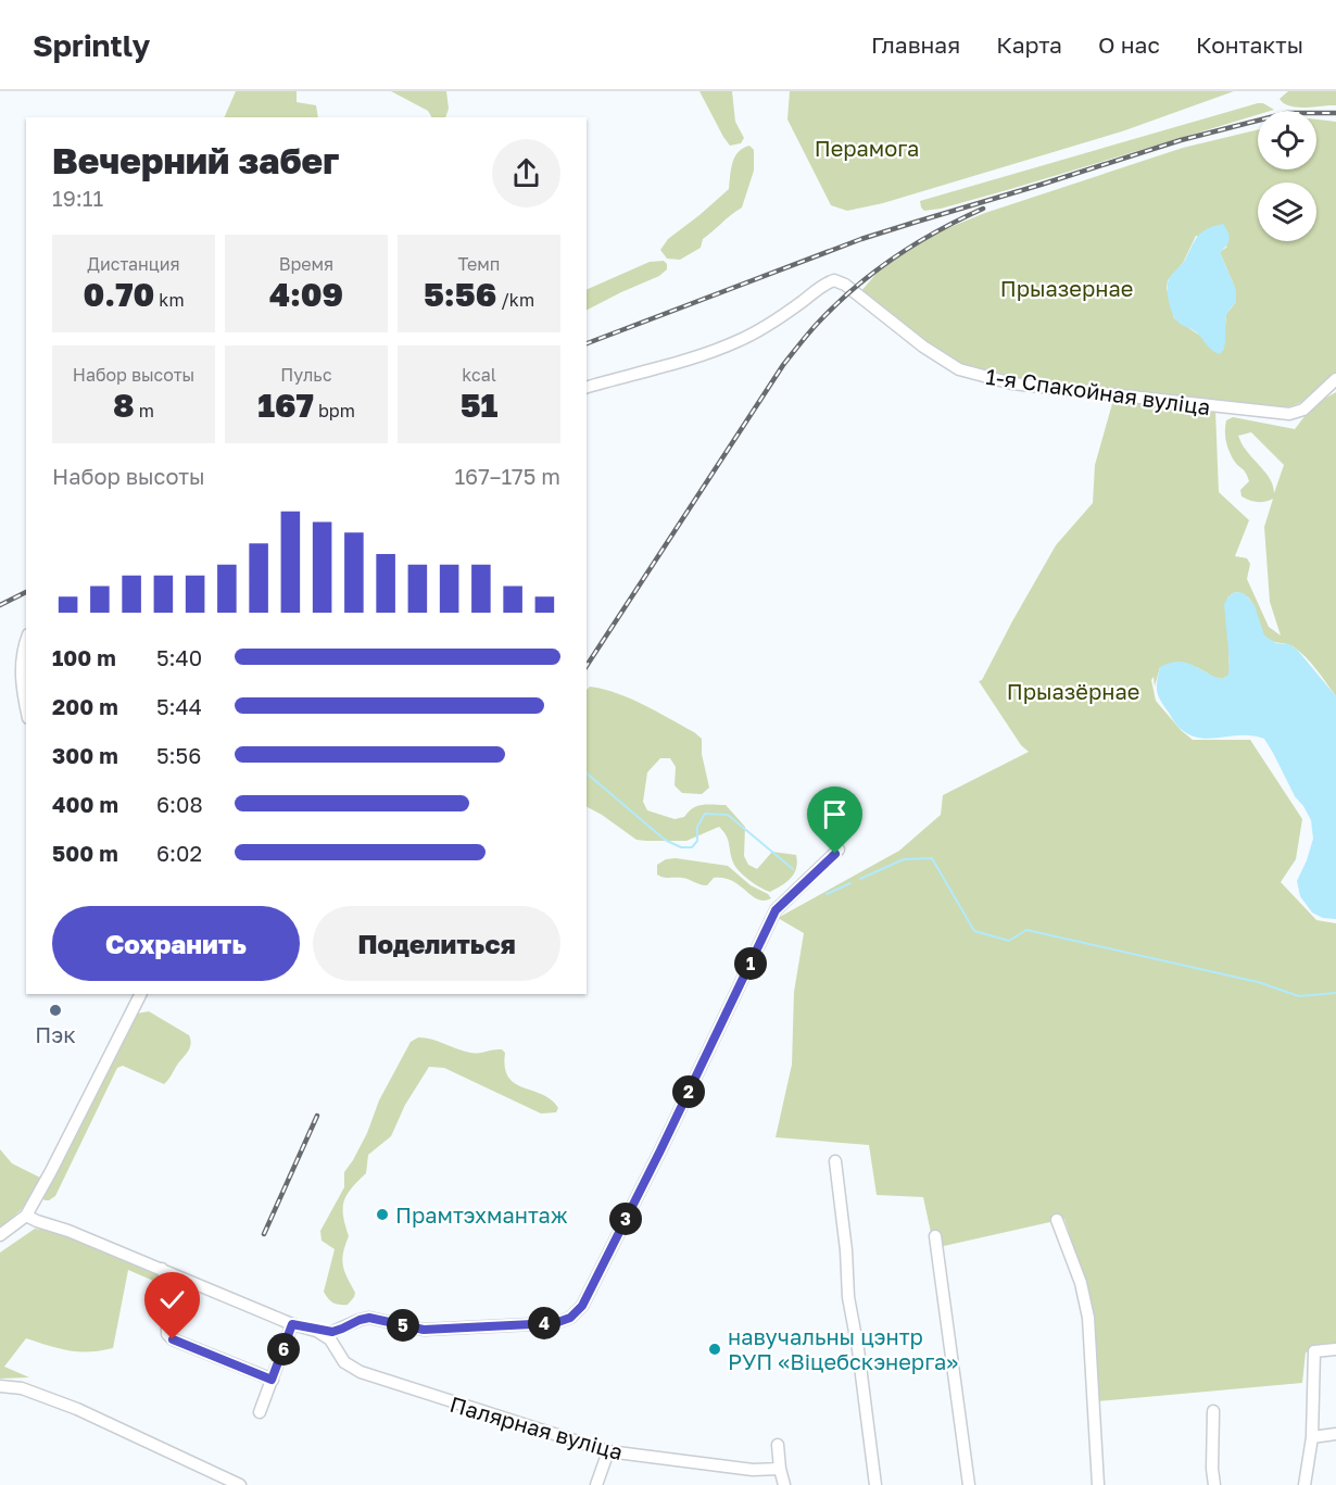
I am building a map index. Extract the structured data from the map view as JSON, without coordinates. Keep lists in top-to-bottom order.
{
  "streets": {
    "street": ["1-я Спакойная вуліца", "Палярная вуліца"]
  },
  "parks": ["Перамога", "Прыазернае", "Прыазёрнае"],
  "places": ["Пэк", "Прамтэхмантаж", "навучальны цэнтр РУП «Віцебскэнерга»"],
  "page": {
    "header": "Sprintly",
    "nav": [
      "Главная",
      "Карта",
      "О нас",
      "Контакты"
    ],
    "heading": ["Вечерний забег", "19:11"],
    "stats": [
      ["Дистанция", "0.70 km"],
      ["Время", "4:09"],
      ["Темп", "5:56 /km"],
      ["Набор высоты", "8 m"],
      ["Пульс", "167 bpm"],
      ["kcal", "51"]
    ],
    "chart": ["Набор высоты", "167–175 m"],
    "list": [
      {
        "name": "100 m",
        "note": "5:40"
      },
      {
        "name": "200 m",
        "note": "5:44"
      },
      {
        "name": "300 m",
        "note": "5:56"
      },
      {
        "name": "400 m",
        "note": "6:08"
      },
      {
        "name": "500 m",
        "note": "6:02"
      }
    ],
    "buttons": ["Сохранить", "Поделиться"],
    "pins": [
      "1",
      "2",
      "3",
      "4",
      "5",
      "6"
    ]
  }
}
